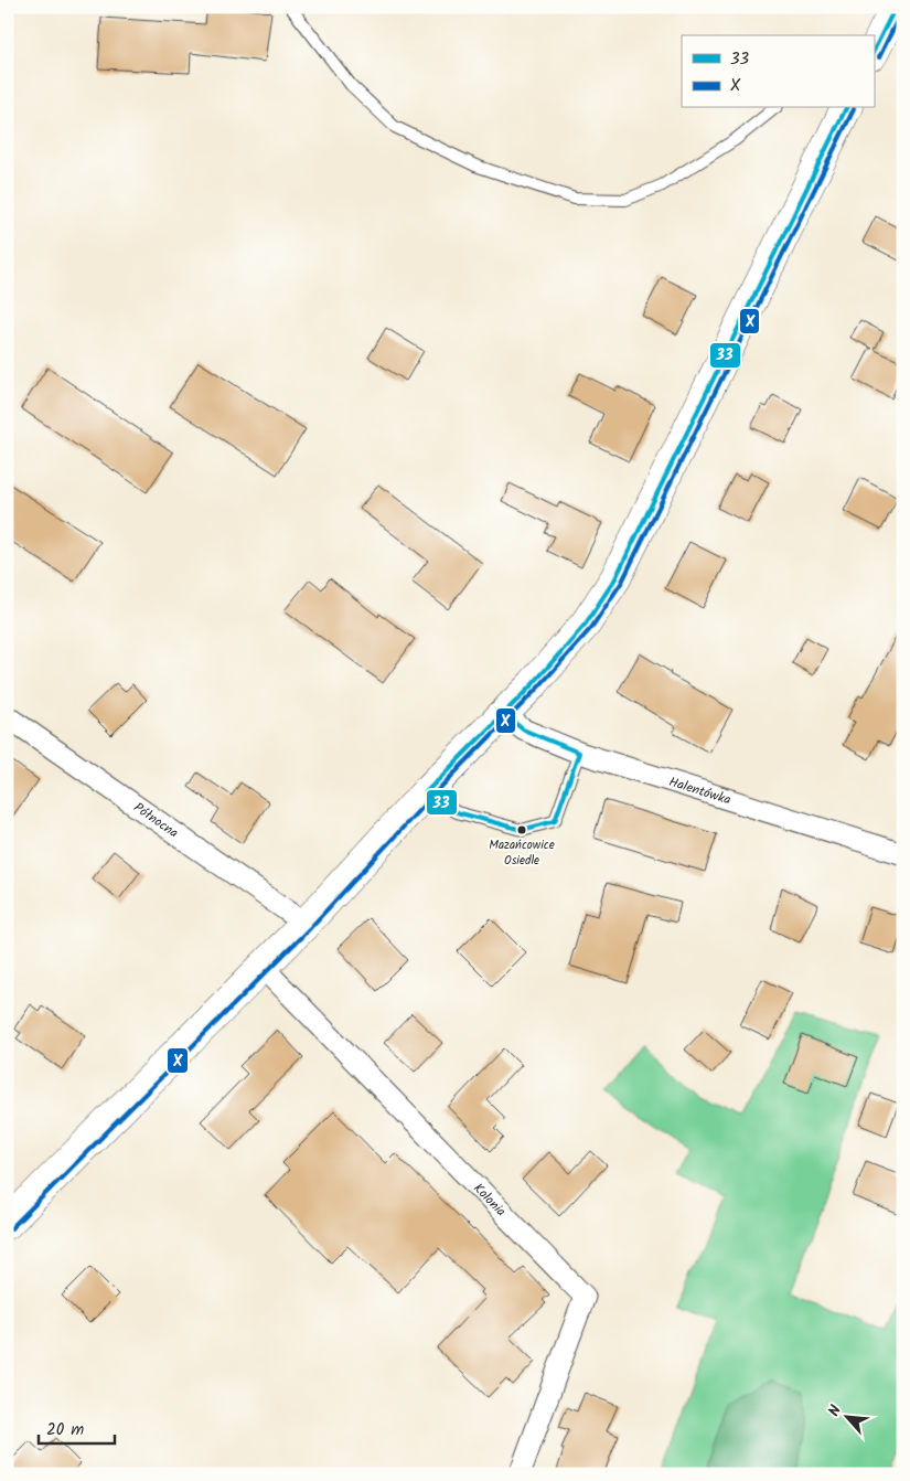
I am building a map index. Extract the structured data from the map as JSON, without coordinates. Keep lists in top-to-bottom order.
{
  "streets": {
    "street": ["Halentówka", "Północna", "Kolonia"]
  },
  "places": ["Mazańcowice Osiedle"],
  "lines": ["transit line 33", "transit line X"],
  "legend": ["33", "X"],
  "scale_bar": "20 m",
  "north": "top left"
}
